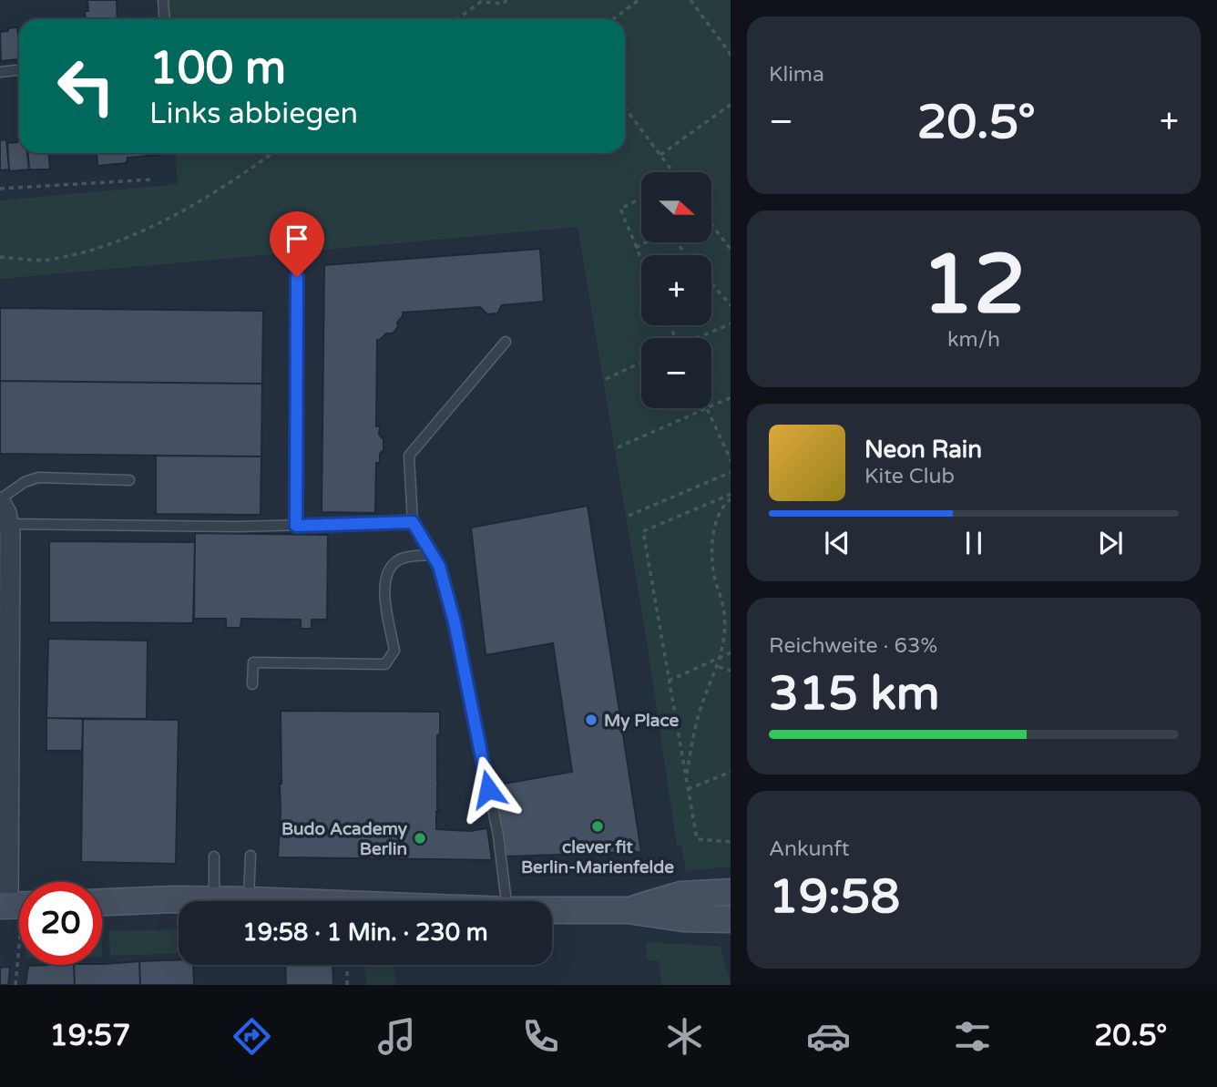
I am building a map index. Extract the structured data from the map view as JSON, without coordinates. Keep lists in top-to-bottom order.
{
  "places": ["My Place", "clever fit Berlin-Marienfelde", "Budo Academy Berlin"],
  "north": "right",
  "page": {
    "tile": [
      "Klima",
      ["12", "km/h"],
      ["Reichweite · 63%", "315 km"],
      ["Ankunft", "19:58"]
    ],
    "turn": ["100 m", "Links abbiegen"],
    "heat": ["−", "20.5°", "+"],
    "map_buttons": ["+", "−"],
    "song": ["Neon Rain", "Kite Club"],
    "limit": "20",
    "trip": "19:58 · 1 Min. · 230 m",
    "tabs": ["19:57", "20.5°"]
  }
}
